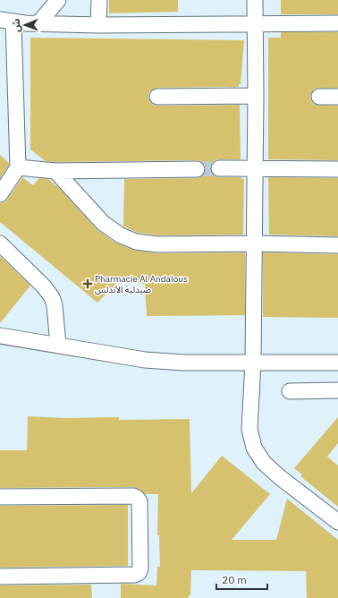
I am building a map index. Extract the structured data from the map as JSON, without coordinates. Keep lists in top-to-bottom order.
{
  "places": {
    "health": ["Pharmacie Al Andalous صيدلية الأندلس"]
  },
  "scale_bar": "20 m",
  "north": "left"
}
